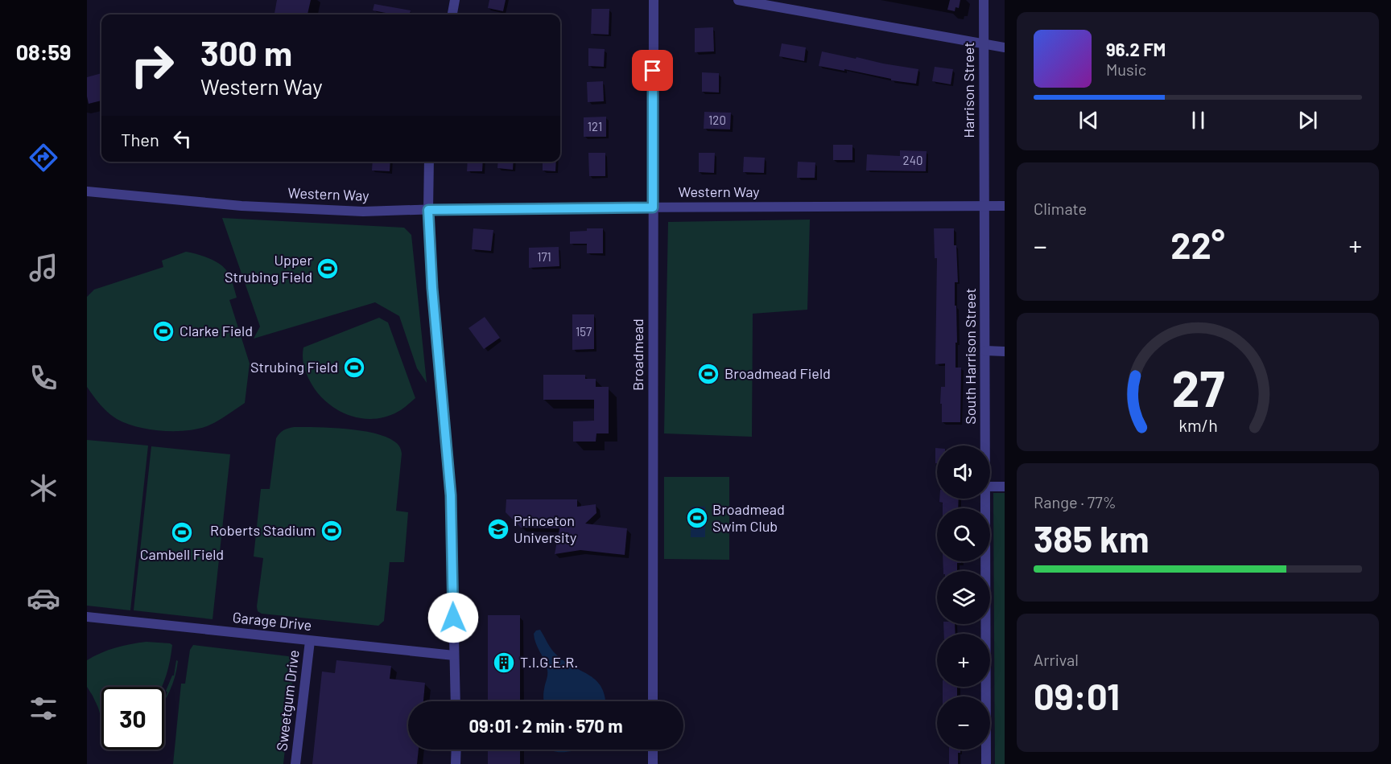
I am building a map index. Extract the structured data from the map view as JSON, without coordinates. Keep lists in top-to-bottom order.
{
  "streets": {
    "street": [
      "Harrison Street",
      "Western Way",
      "Broadmead",
      "South Harrison Street",
      "Garage Drive",
      "Sweetgum Drive"
    ]
  },
  "crossings": [
    ["Harrison Street", "South Harrison Street"],
    ["Western Way", "Broadmead"],
    ["Western Way", "South Harrison Street"],
    ["Garage Drive", "Sweetgum Drive"]
  ],
  "places": {
    "sports": [
      "Upper Strubing Field",
      "Clarke Field",
      "Strubing Field",
      "Broadmead Field",
      "Broadmead Swim Club",
      "Roberts Stadium",
      "Cambell Field"
    ],
    "school or university": ["Princeton University"],
    "building": ["T.I.G.E.R."]
  },
  "house_numbers": [
    "120",
    "121",
    "240",
    "171",
    "157"
  ],
  "page": {
    "tabs": "08:59",
    "turn": ["300 m", "Western Way"],
    "song": ["96.2 FM", "Music"],
    "then": "Then",
    "tile": [
      "Climate",
      ["Range · 77%", "385 km"],
      ["Arrival", "09:01"]
    ],
    "heat": ["−", "22°", "+"],
    "map_buttons": ["+", "−"],
    "limit": "30",
    "trip": "09:01 · 2 min · 570 m",
    "gauge": ["27", "km/h"]
  }
}
